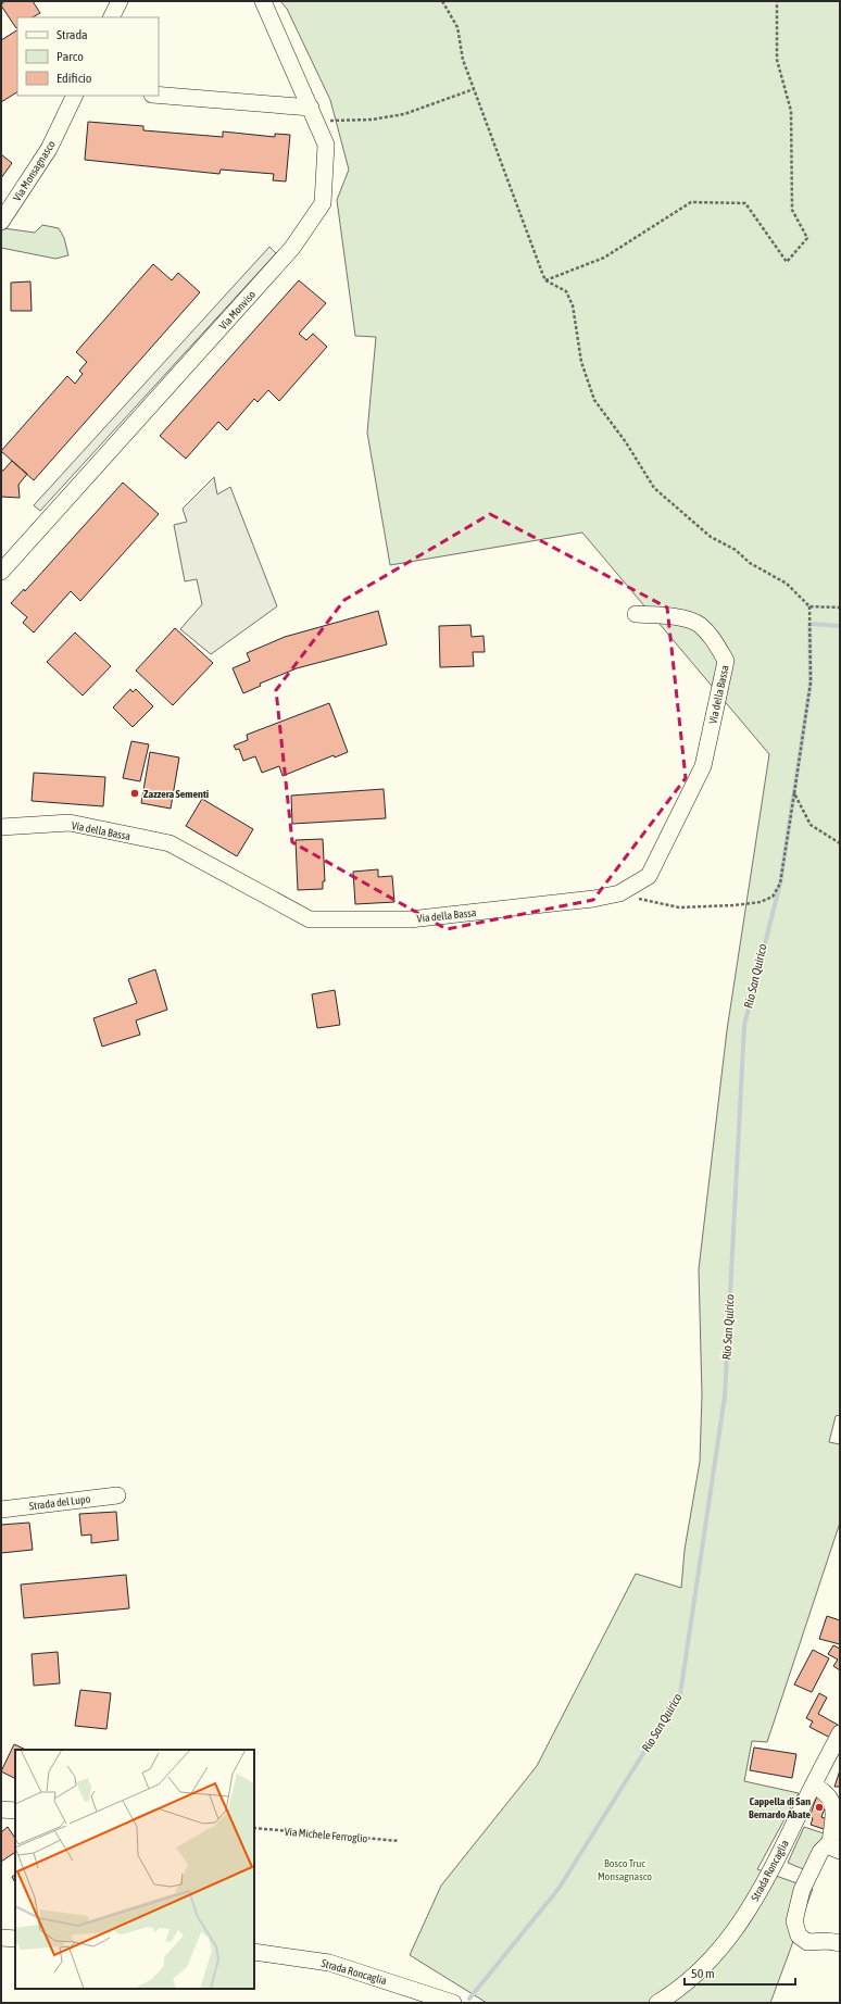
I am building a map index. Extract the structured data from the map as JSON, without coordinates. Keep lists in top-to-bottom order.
{
  "streets": {
    "street": [
      "Via Monsagnasco",
      "Via Monviso",
      "Via della Bassa",
      "Strada del Lupo",
      "Strada Roncaglia"
    ],
    "path": ["Via Michele Ferroglio"]
  },
  "water": ["Rio San Quirico"],
  "parks": ["Bosco Truc Monsagnasco"],
  "places": ["Zazzera Sementi", "Cappella di San Bernardo Abate"],
  "legend": ["Strada", "Parco", "Edificio"],
  "scale_bar": "50 m"
}
